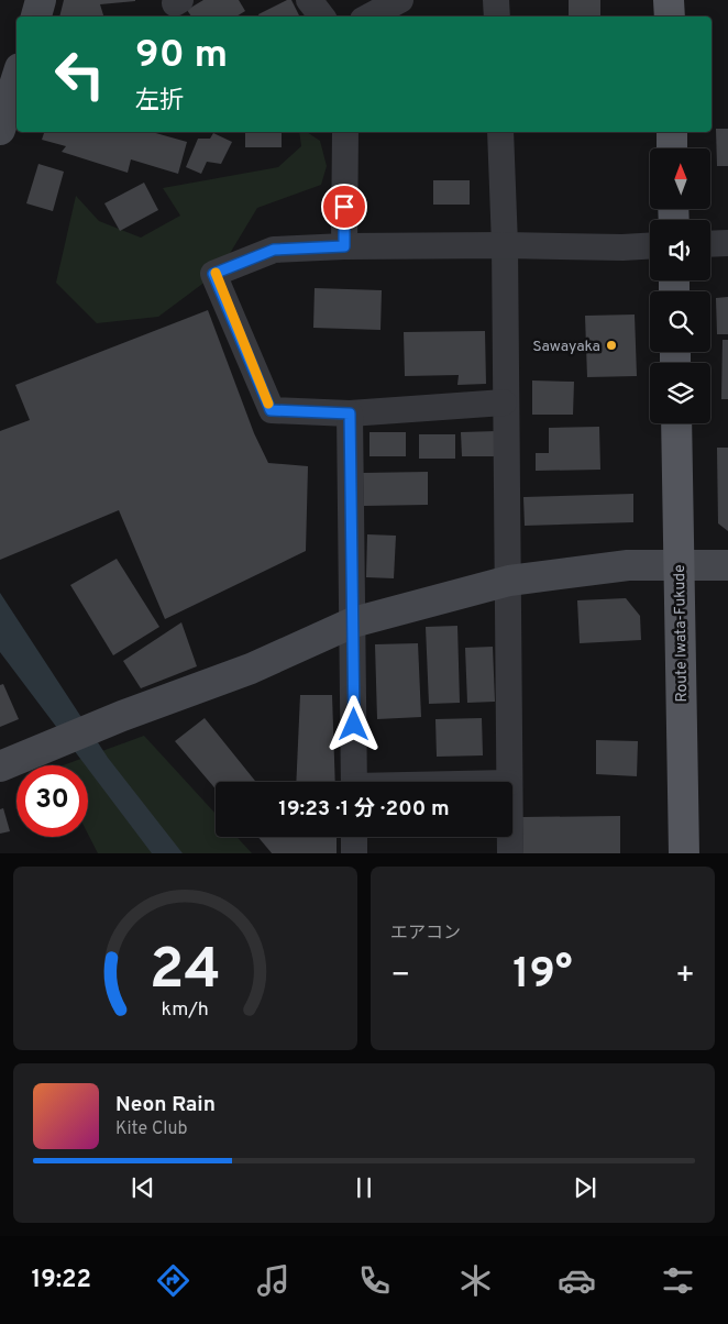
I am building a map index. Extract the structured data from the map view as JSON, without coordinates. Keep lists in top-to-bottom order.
{
  "streets": {
    "main road": ["Route Iwata-Fukude"]
  },
  "places": ["Sawayaka"],
  "north": "top",
  "page": {
    "turn": ["90 m", "左折"],
    "limit": "30",
    "trip": "19:23 · 1 分 · 200 m",
    "tile": "エアコン",
    "heat": ["−", "19°", "+"],
    "song": ["Neon Rain", "Kite Club"],
    "tabs": "19:22",
    "gauge": ["24", "km/h"]
  }
}
